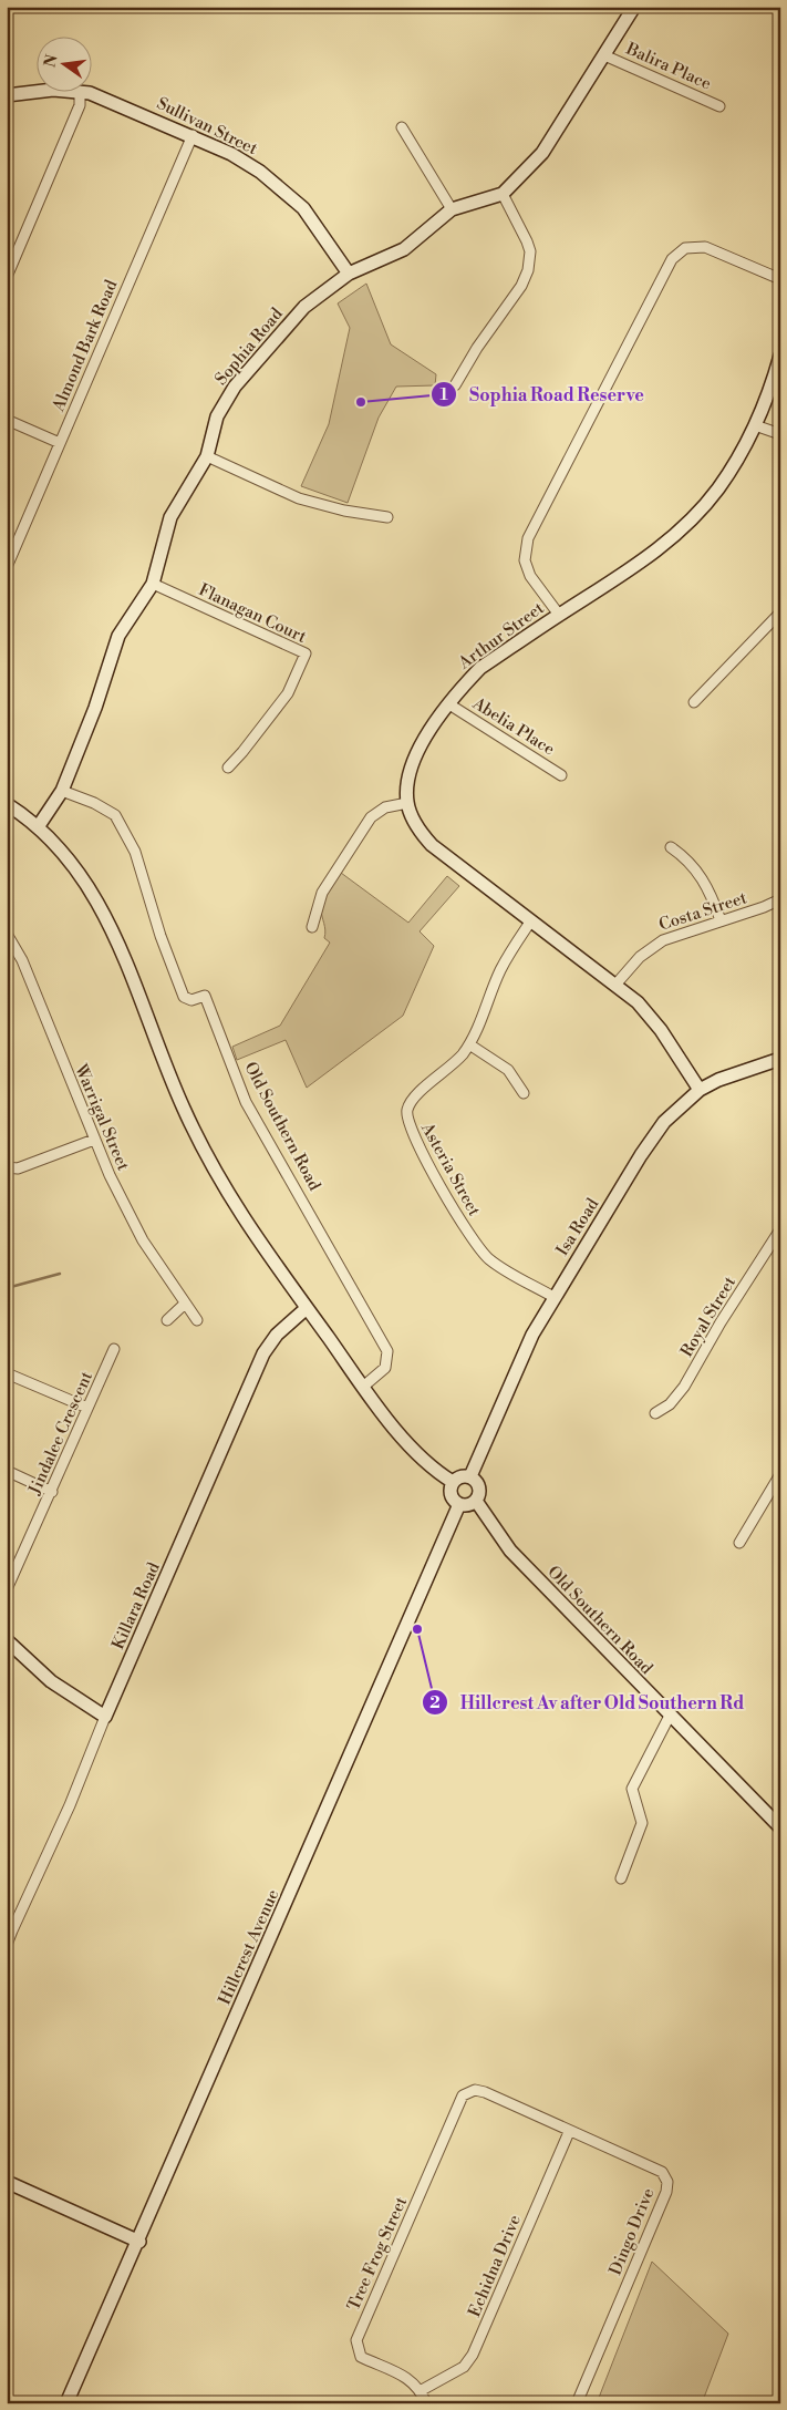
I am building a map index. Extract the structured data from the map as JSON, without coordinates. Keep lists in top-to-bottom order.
{
  "streets": {
    "street": [
      "Balira Place",
      "Sullivan Street",
      "Almond Bark Road",
      "Sophia Road",
      "Flanagan Court",
      "Arthur Street",
      "Abelia Place",
      "Costa Street",
      "Warrigal Street",
      "Old Southern Road",
      "Asteria Street",
      "Isa Road",
      "Royal Street",
      "Jindalee Crescent",
      "Killara Road",
      "Hillcrest Avenue",
      "Dingo Drive",
      "Tree Frog Street",
      "Echidna Drive"
    ]
  },
  "crossings": [
    ["Balira Place", "Sophia Road"],
    ["Sullivan Street", "Almond Bark Road"],
    ["Sullivan Street", "Sophia Road"],
    ["Sophia Road", "Flanagan Court"],
    ["Sophia Road", "Old Southern Road"],
    ["Arthur Street", "Abelia Place"],
    ["Arthur Street", "Costa Street"],
    ["Arthur Street", "Asteria Street"],
    ["Arthur Street", "Isa Road"],
    ["Old Southern Road", "Isa Road"],
    ["Old Southern Road", "Hillcrest Avenue"],
    ["Asteria Street", "Isa Road"],
    ["Isa Road", "Hillcrest Avenue"],
    ["Dingo Drive", "Tree Frog Street"],
    ["Dingo Drive", "Echidna Drive"],
    ["Tree Frog Street", "Echidna Drive"]
  ],
  "places": ["Sophia Road Reserve", "Hillcrest Av after Old Southern Rd"],
  "north": "left"
}
